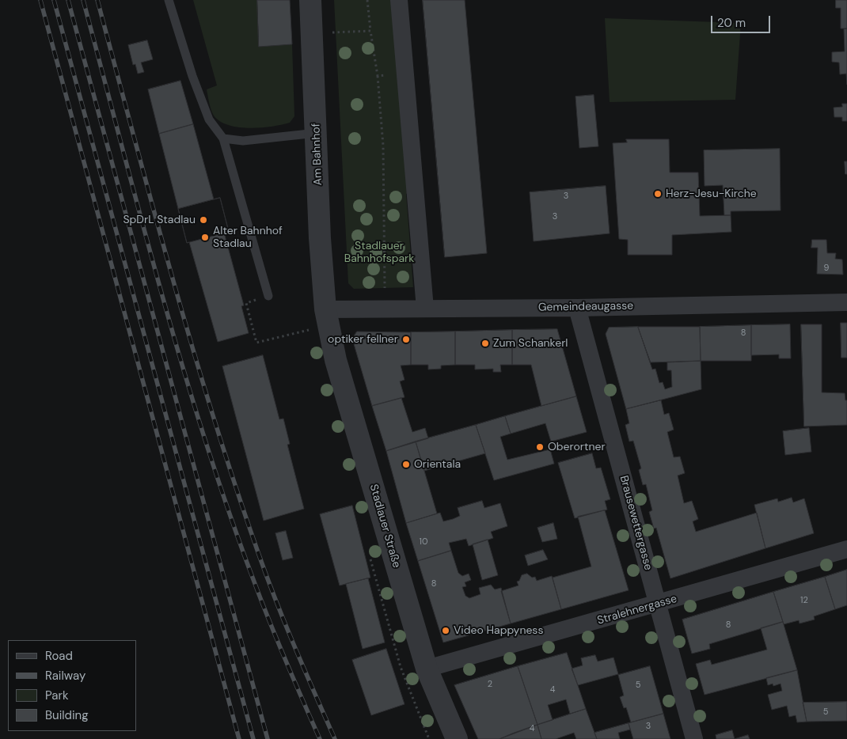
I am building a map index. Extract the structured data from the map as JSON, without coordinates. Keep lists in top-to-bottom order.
{
  "streets": {
    "street": [
      "Am Bahnhof",
      "Gemeindeaugasse",
      "Brausewettergasse",
      "Stadlauer Straße",
      "Stralehnergasse"
    ]
  },
  "crossings": [
    ["Am Bahnhof", "Gemeindeaugasse"],
    ["Am Bahnhof", "Stadlauer Straße"],
    ["Gemeindeaugasse", "Brausewettergasse"],
    ["Gemeindeaugasse", "Stadlauer Straße"],
    ["Brausewettergasse", "Stralehnergasse"],
    ["Stadlauer Straße", "Stralehnergasse"]
  ],
  "parks": ["Stadlauer Bahnhofspark"],
  "places": [
    "Herz-Jesu-Kirche",
    "SpDrL Stadlau",
    "Alter Bahnhof Stadlau",
    "optiker fellner",
    "Zum Schankerl",
    "Oberortner",
    "Orientala",
    "Video Happyness"
  ],
  "house_numbers": [
    "3",
    "3",
    "9",
    "8",
    "10",
    "8",
    "12",
    "8",
    "2",
    "5",
    "4",
    "5",
    "3",
    "4"
  ],
  "legend": [
    "Road",
    "Railway",
    "Park",
    "Building"
  ],
  "scale_bar": "20 m"
}
